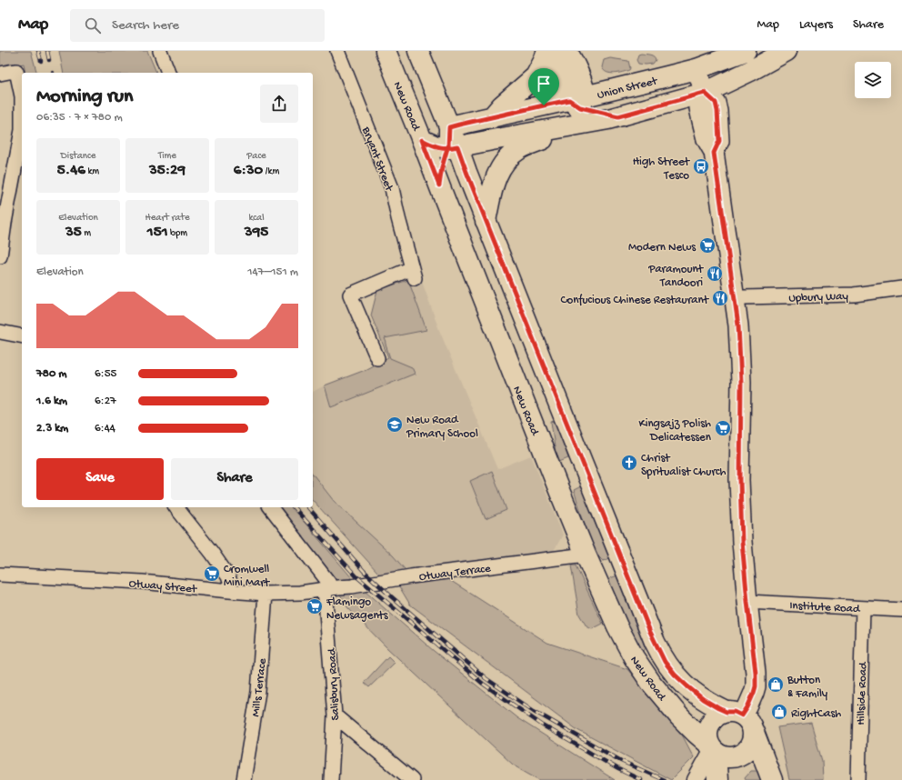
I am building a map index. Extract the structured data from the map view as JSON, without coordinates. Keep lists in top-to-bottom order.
{
  "streets": {
    "main road": ["Union Street", "New Road"],
    "street": [
      "Bryant Street",
      "Upbury Way",
      "Otway Terrace",
      "Otway Street",
      "Institute Road",
      "Salisbury Road",
      "Mills Terrace",
      "Hillside Road"
    ]
  },
  "crossings": [
    ["Union Street", "New Road"],
    ["New Road", "Otway Terrace"],
    ["Otway Terrace", "Otway Street"],
    ["Otway Terrace", "Salisbury Road"],
    ["Otway Street", "Salisbury Road"],
    ["Otway Street", "Mills Terrace"],
    ["Institute Road", "Hillside Road"]
  ],
  "places": {
    "bus stop": ["High Street Tesco"],
    "supermarket": [
      "Modern News",
      "Kingsajz Polish Delicatessen",
      "Cromwell Mini Mart",
      "Flamingo Newsagents"
    ],
    "restaurant": ["Paramount Tandoori", "Confucious Chinese Restaurant"],
    "school or university": ["New Road Primary School"],
    "church": ["Christ Spritualist Church"],
    "shop": ["Button & Family", "RightCash"]
  },
  "page": {
    "header": "Map",
    "search": "Search here",
    "nav": ["Map", "Layers", "Share"],
    "heading": ["Morning run", "06:35 · 7 × 780 m"],
    "stats": [
      ["Distance", "5.46 km"],
      ["Time", "35:29"],
      ["Pace", "6:30 /km"],
      ["Elevation", "35 m"],
      ["Heart rate", "151 bpm"],
      ["kcal", "395"]
    ],
    "chart": ["Elevation", "147–151 m"],
    "list": [
      {
        "name": "780 m",
        "note": "6:55"
      },
      {
        "name": "1.6 km",
        "note": "6:27"
      },
      {
        "name": "2.3 km",
        "note": "6:44"
      }
    ],
    "buttons": ["Save", "Share"]
  }
}
